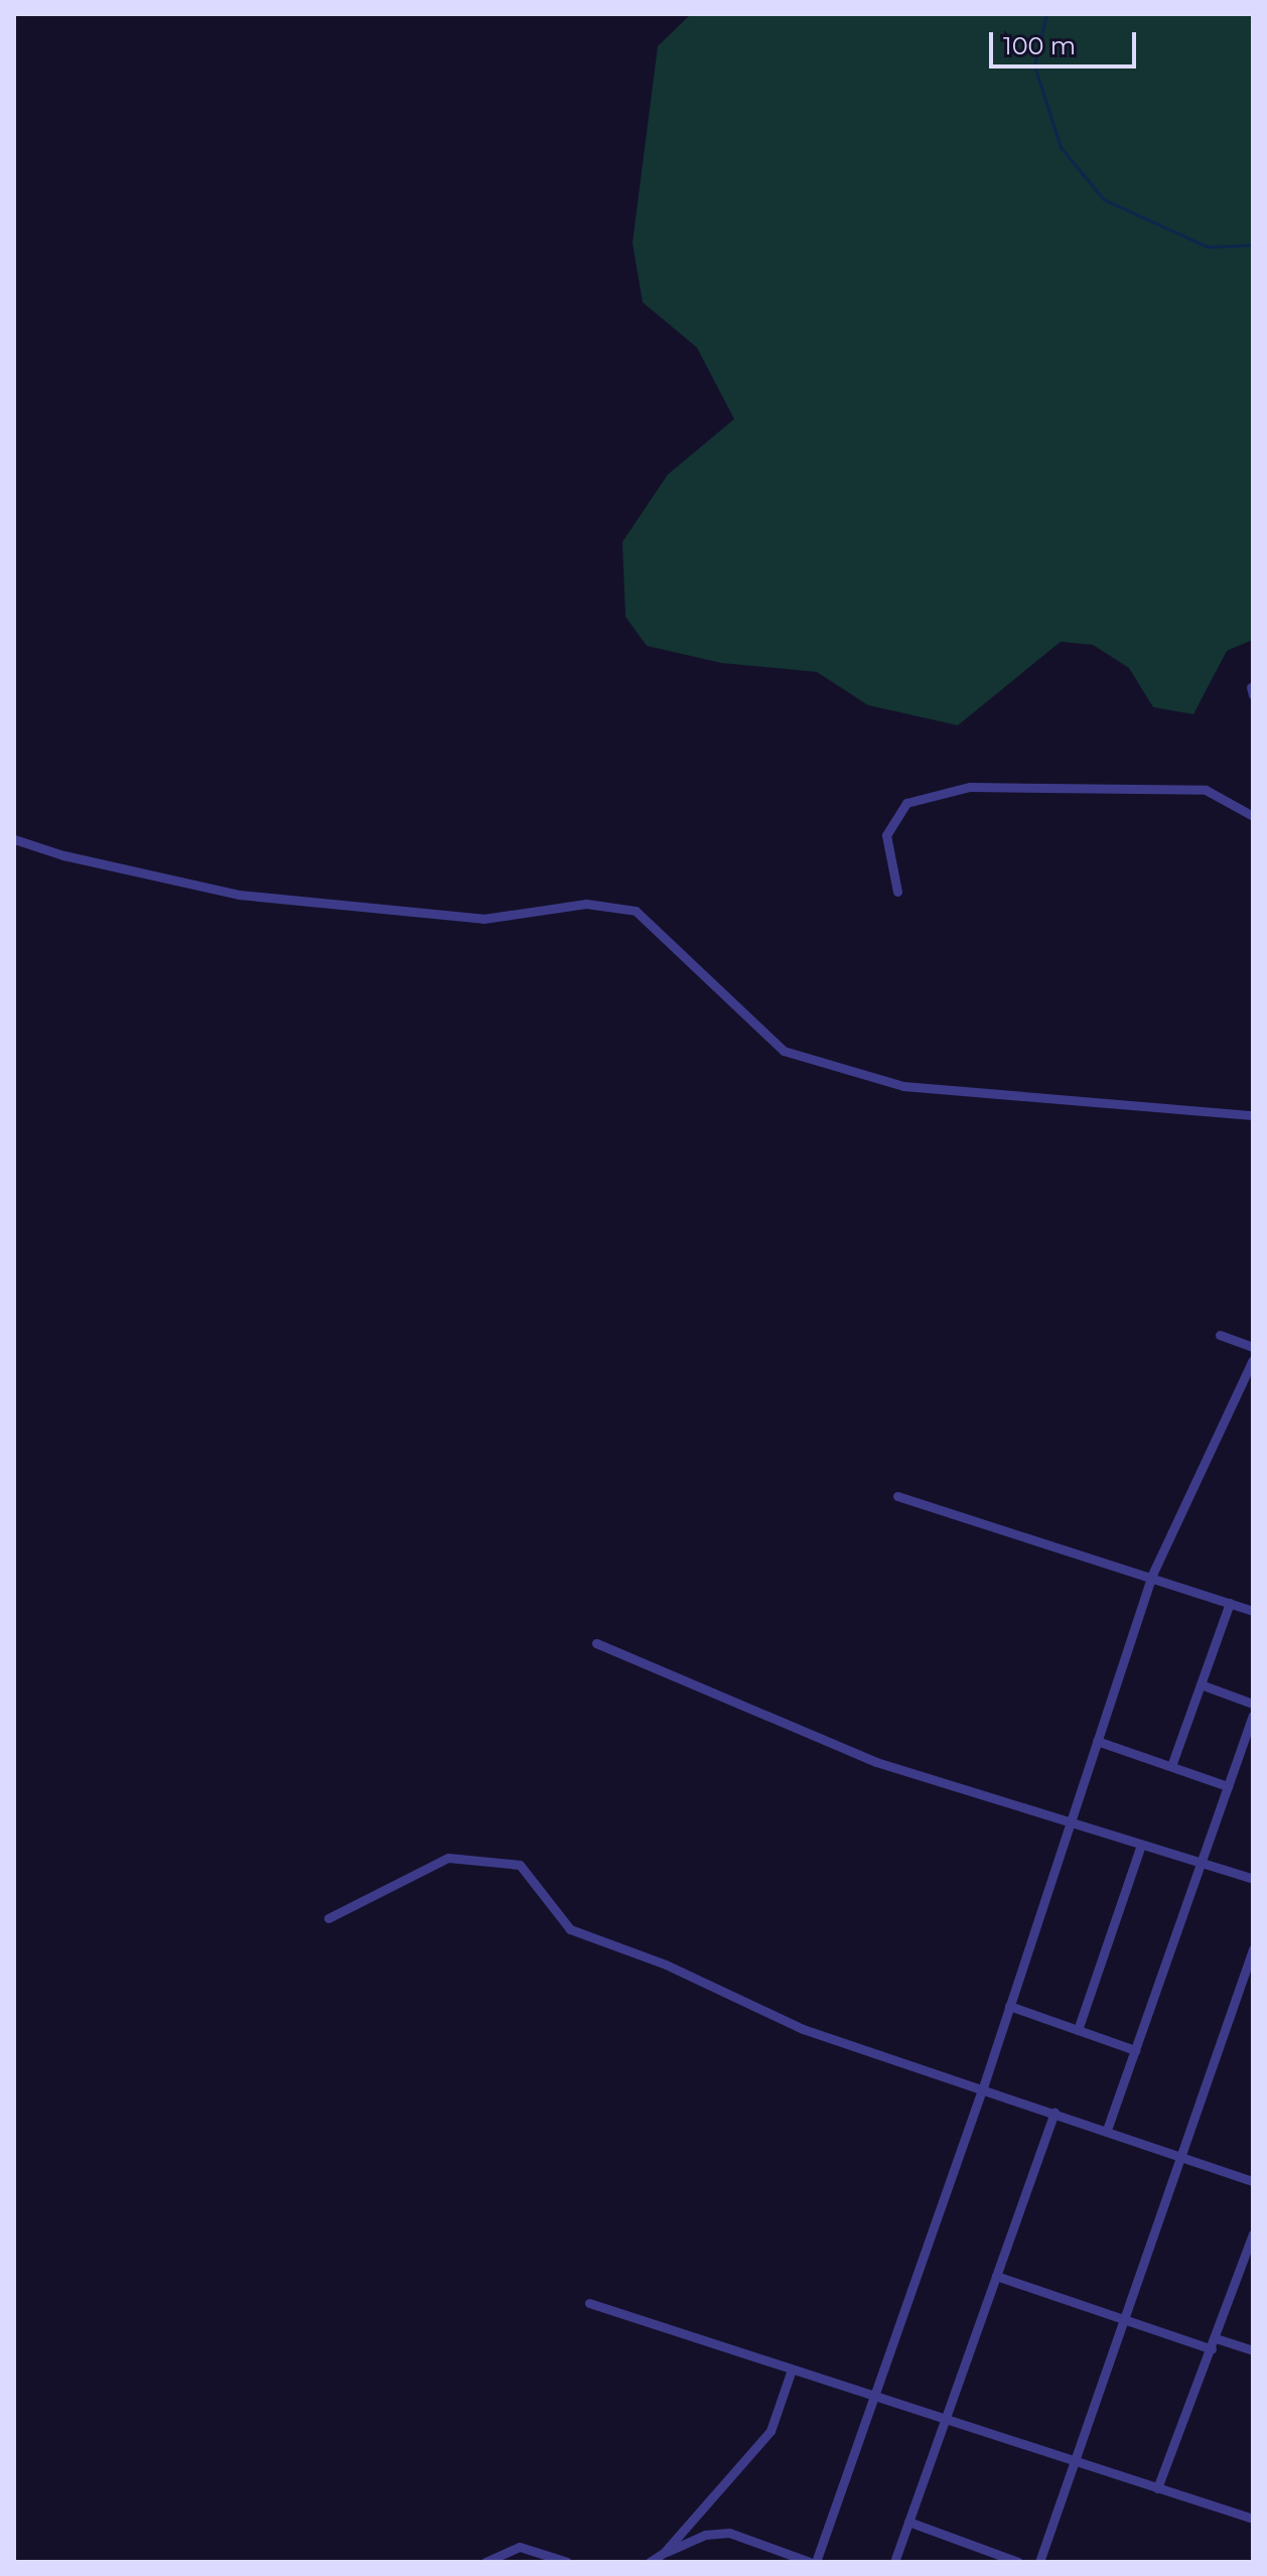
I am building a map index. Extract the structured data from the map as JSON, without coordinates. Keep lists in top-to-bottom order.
{
  "scale_bar": "100 m"
}
